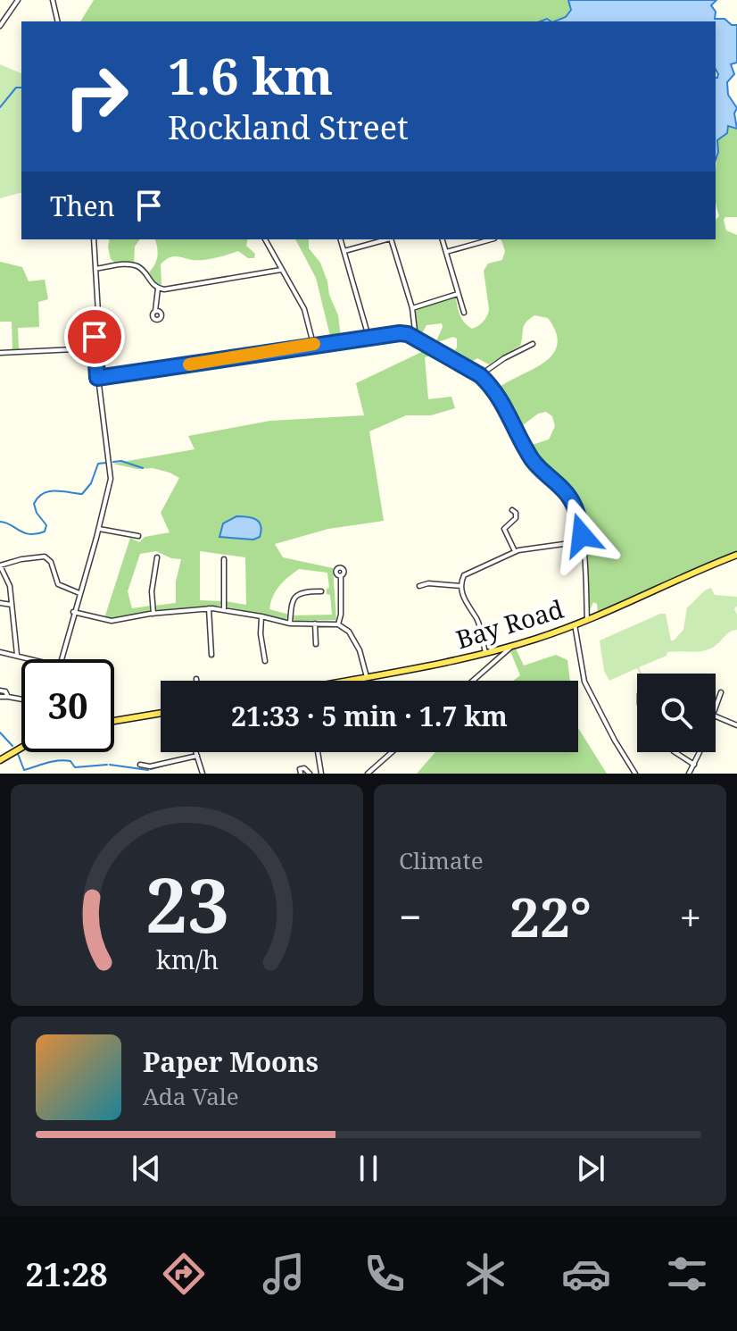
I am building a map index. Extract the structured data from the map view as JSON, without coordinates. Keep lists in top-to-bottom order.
{
  "streets": {
    "main road": ["Bay Road"]
  },
  "page": {
    "turn": ["1.6 km", "Rockland Street"],
    "then": "Then",
    "limit": "30",
    "trip": "21:33 · 5 min · 1.7 km",
    "tile": "Climate",
    "heat": ["−", "22°", "+"],
    "song": ["Paper Moons", "Ada Vale"],
    "tabs": "21:28",
    "gauge": ["23", "km/h"]
  }
}
